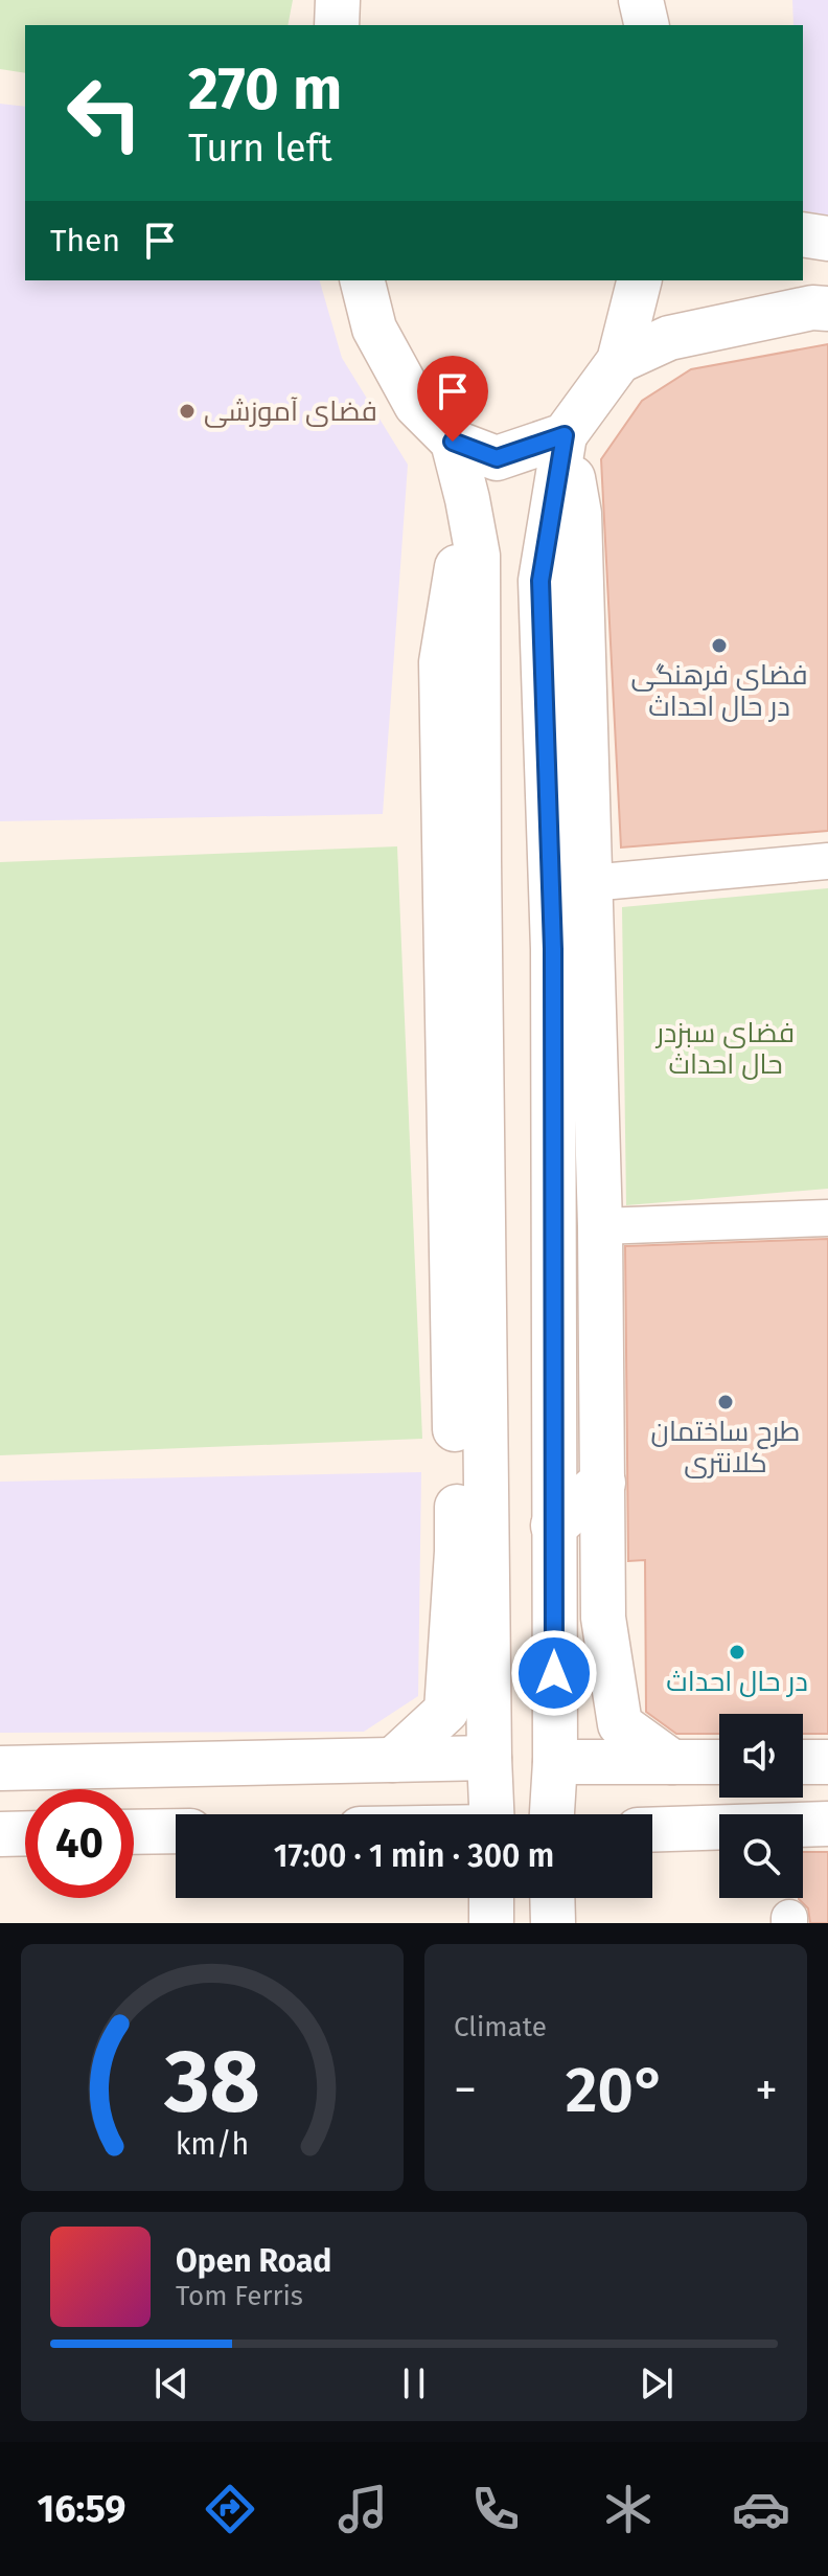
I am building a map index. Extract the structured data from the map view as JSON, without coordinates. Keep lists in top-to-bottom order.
{
  "parks": ["فضای سبزدر حال احداث"],
  "places": [
    "فضای آموزشی",
    "فضای فرهنگی در حال احداث",
    "طرح ساختمان کلانتری",
    "در حال احداث"
  ],
  "page": {
    "turn": ["270 m", "Turn left"],
    "then": "Then",
    "limit": "40",
    "trip": "17:00 · 1 min · 300 m",
    "tile": "Climate",
    "heat": ["−", "20°", "+"],
    "song": ["Open Road", "Tom Ferris"],
    "tabs": "16:59",
    "gauge": ["38", "km/h"]
  }
}
